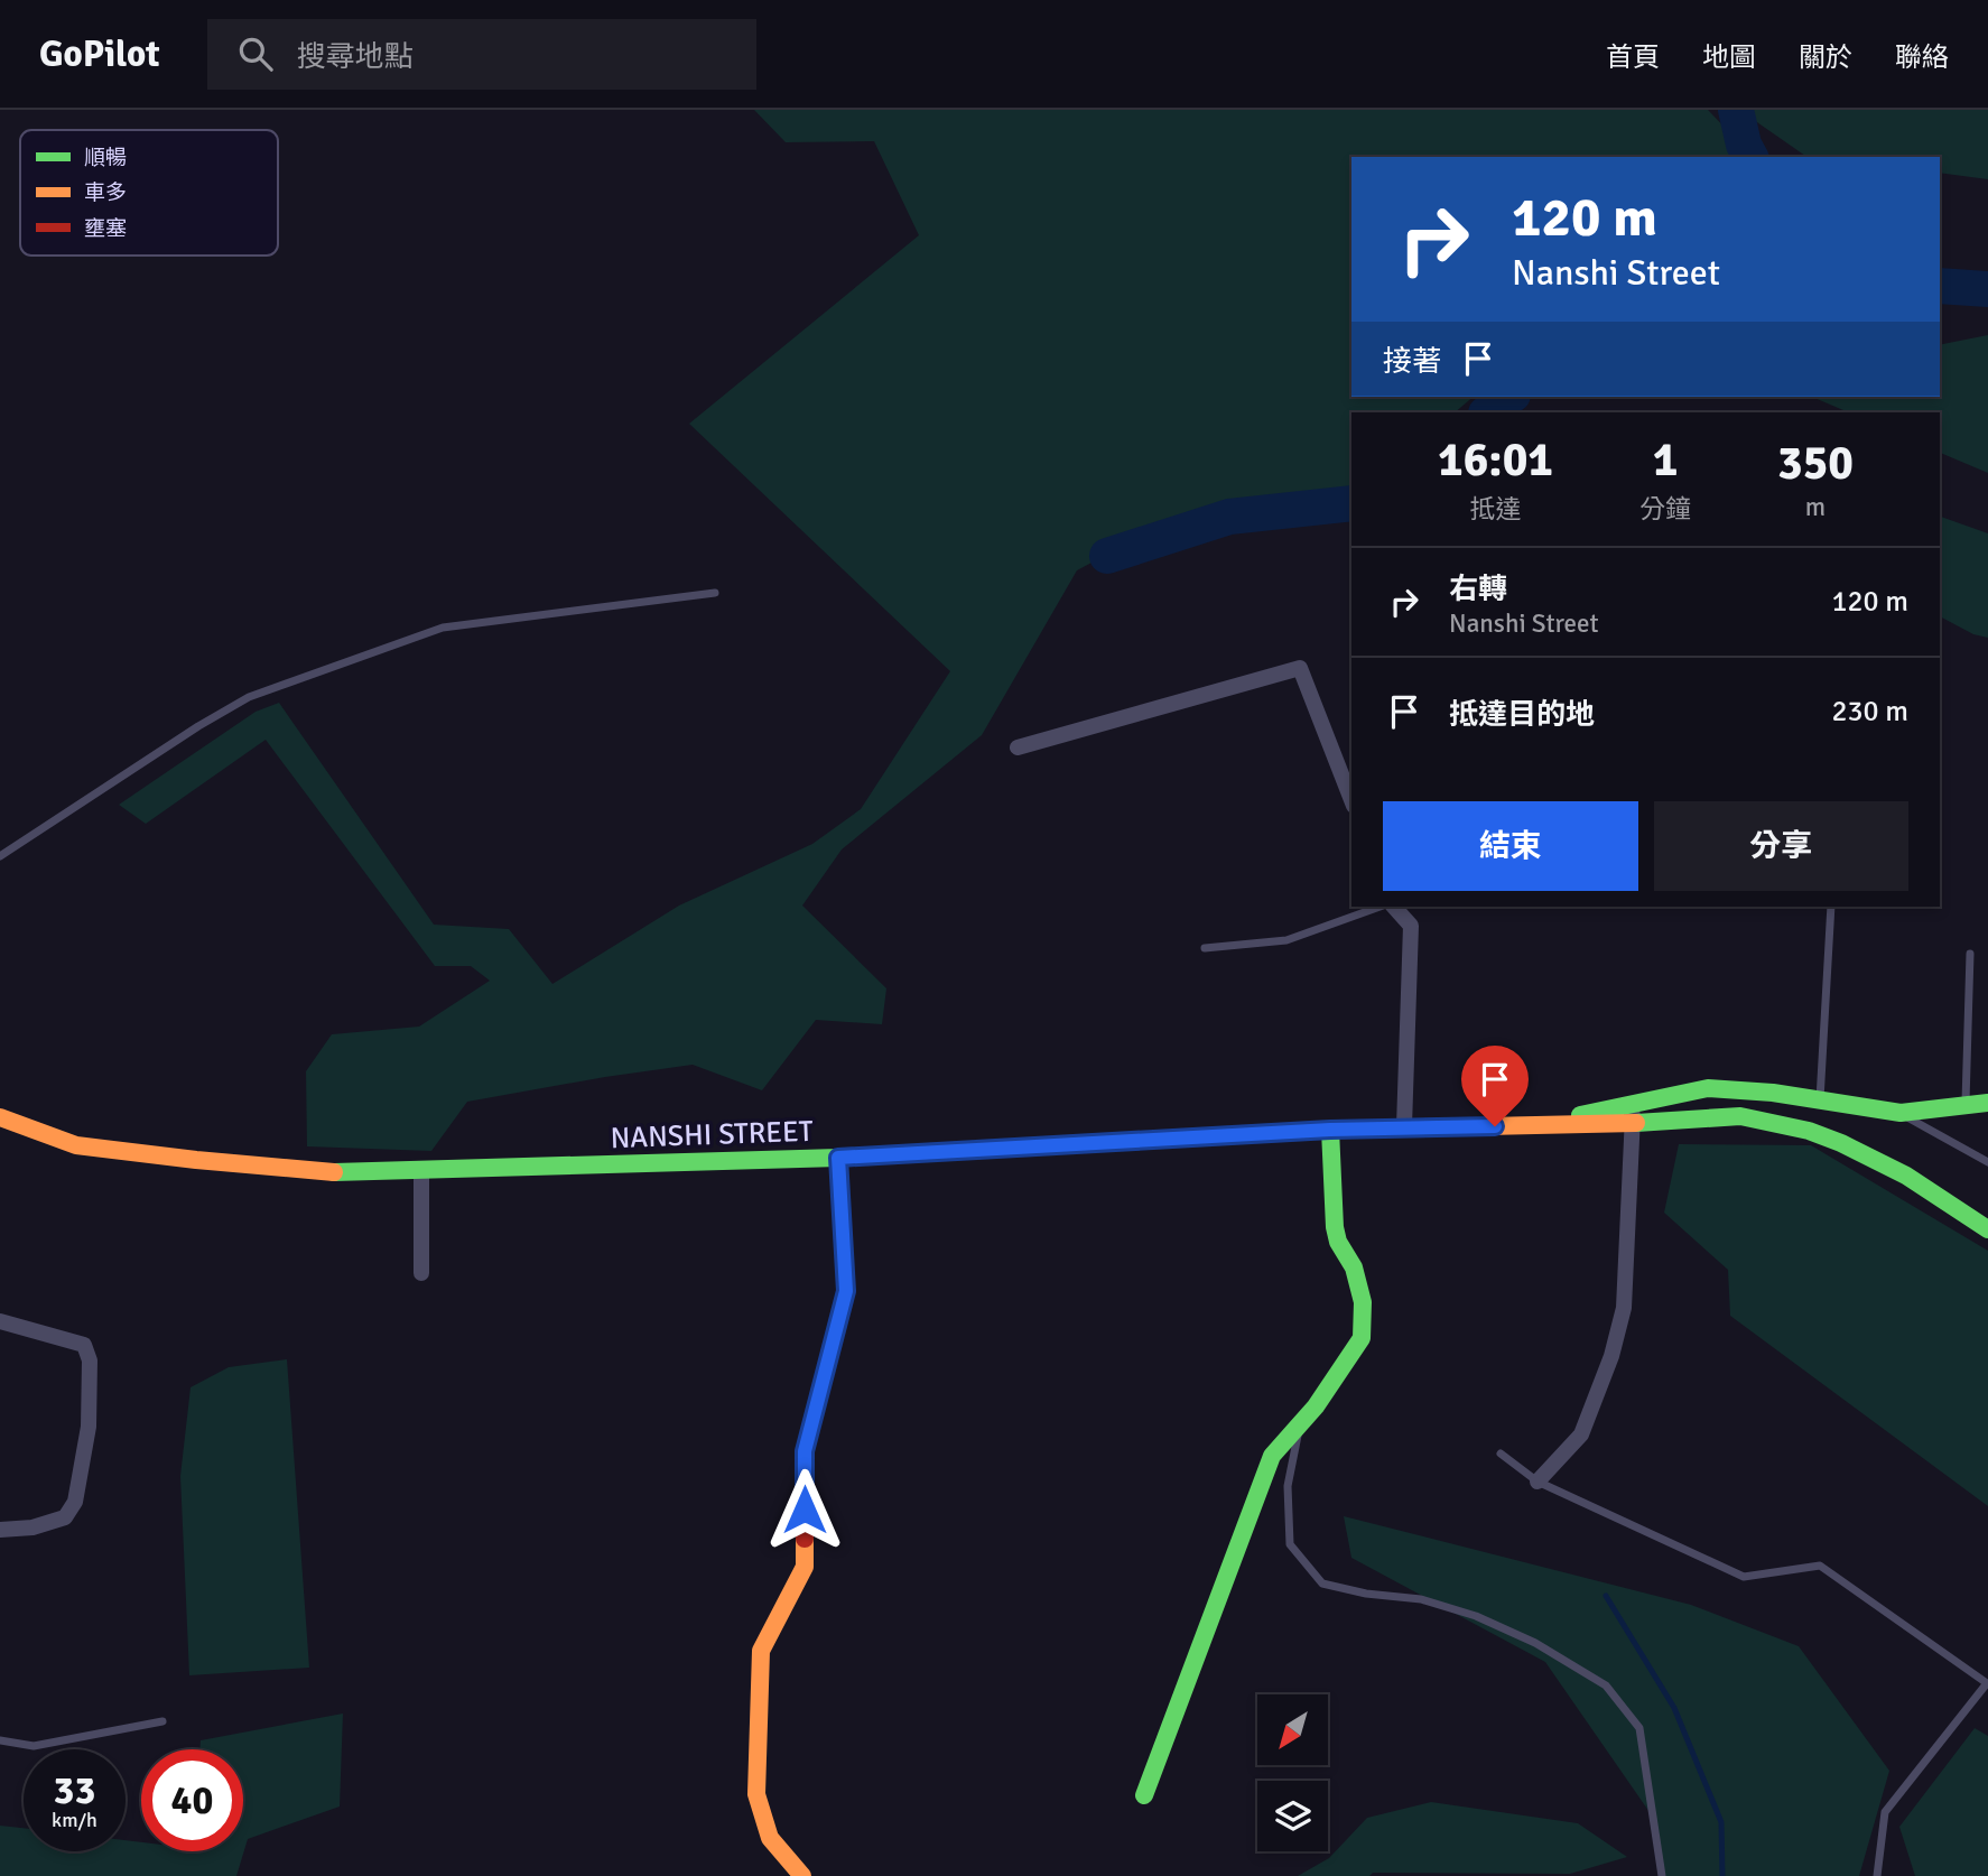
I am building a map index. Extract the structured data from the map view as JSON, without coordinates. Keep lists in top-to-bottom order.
{
  "streets": {
    "main road": ["NANSHI STREET"]
  },
  "legend": ["順暢", "車多", "壅塞"],
  "north": "bottom left",
  "page": {
    "header": "GoPilot",
    "search": "搜尋地點",
    "nav": [
      "首頁",
      "地圖",
      "關於",
      "聯絡"
    ],
    "turn": ["120 m", "Nanshi Street"],
    "then": "接著",
    "eta": [
      "16:01",
      "抵達",
      "1",
      "分鐘",
      "350",
      "m"
    ],
    "list": [
      {
        "name": "右轉",
        "note": "Nanshi Street",
        "value": "120 m"
      },
      {
        "name": "抵達目的地",
        "value": "230 m"
      }
    ],
    "buttons": ["結束", "分享"],
    "speed": "33 km/h",
    "limit": "40"
  }
}
